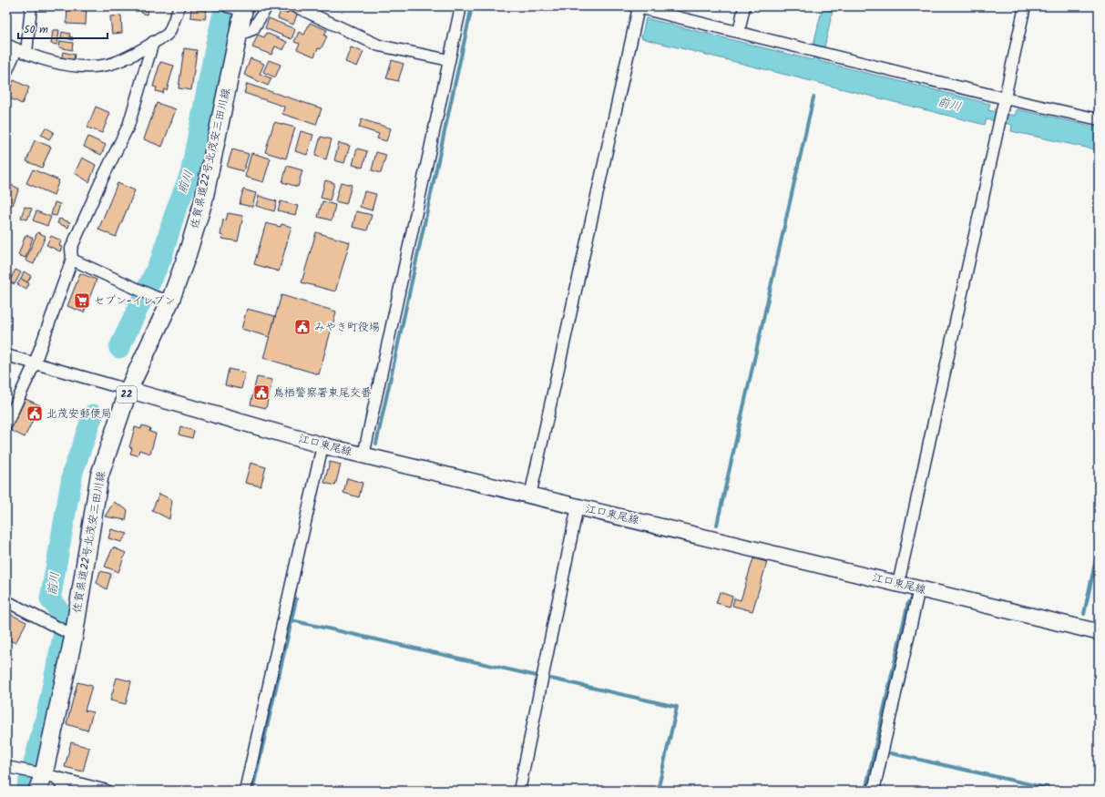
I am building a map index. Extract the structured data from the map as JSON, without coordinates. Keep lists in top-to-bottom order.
{
  "streets": {
    "main road": ["佐賀県道22号北茂安三田川線", "22", "江口東尾線"]
  },
  "crossings": [
    ["佐賀県道22号北茂安三田川線", "江口東尾線"]
  ],
  "water": ["前川"],
  "places": {
    "supermarket": ["セブン-イレブン"],
    "public building": ["みやき町役場", "鳥栖警察署東尾交番", "北茂安郵便局"]
  },
  "scale_bar": "50 m"
}
